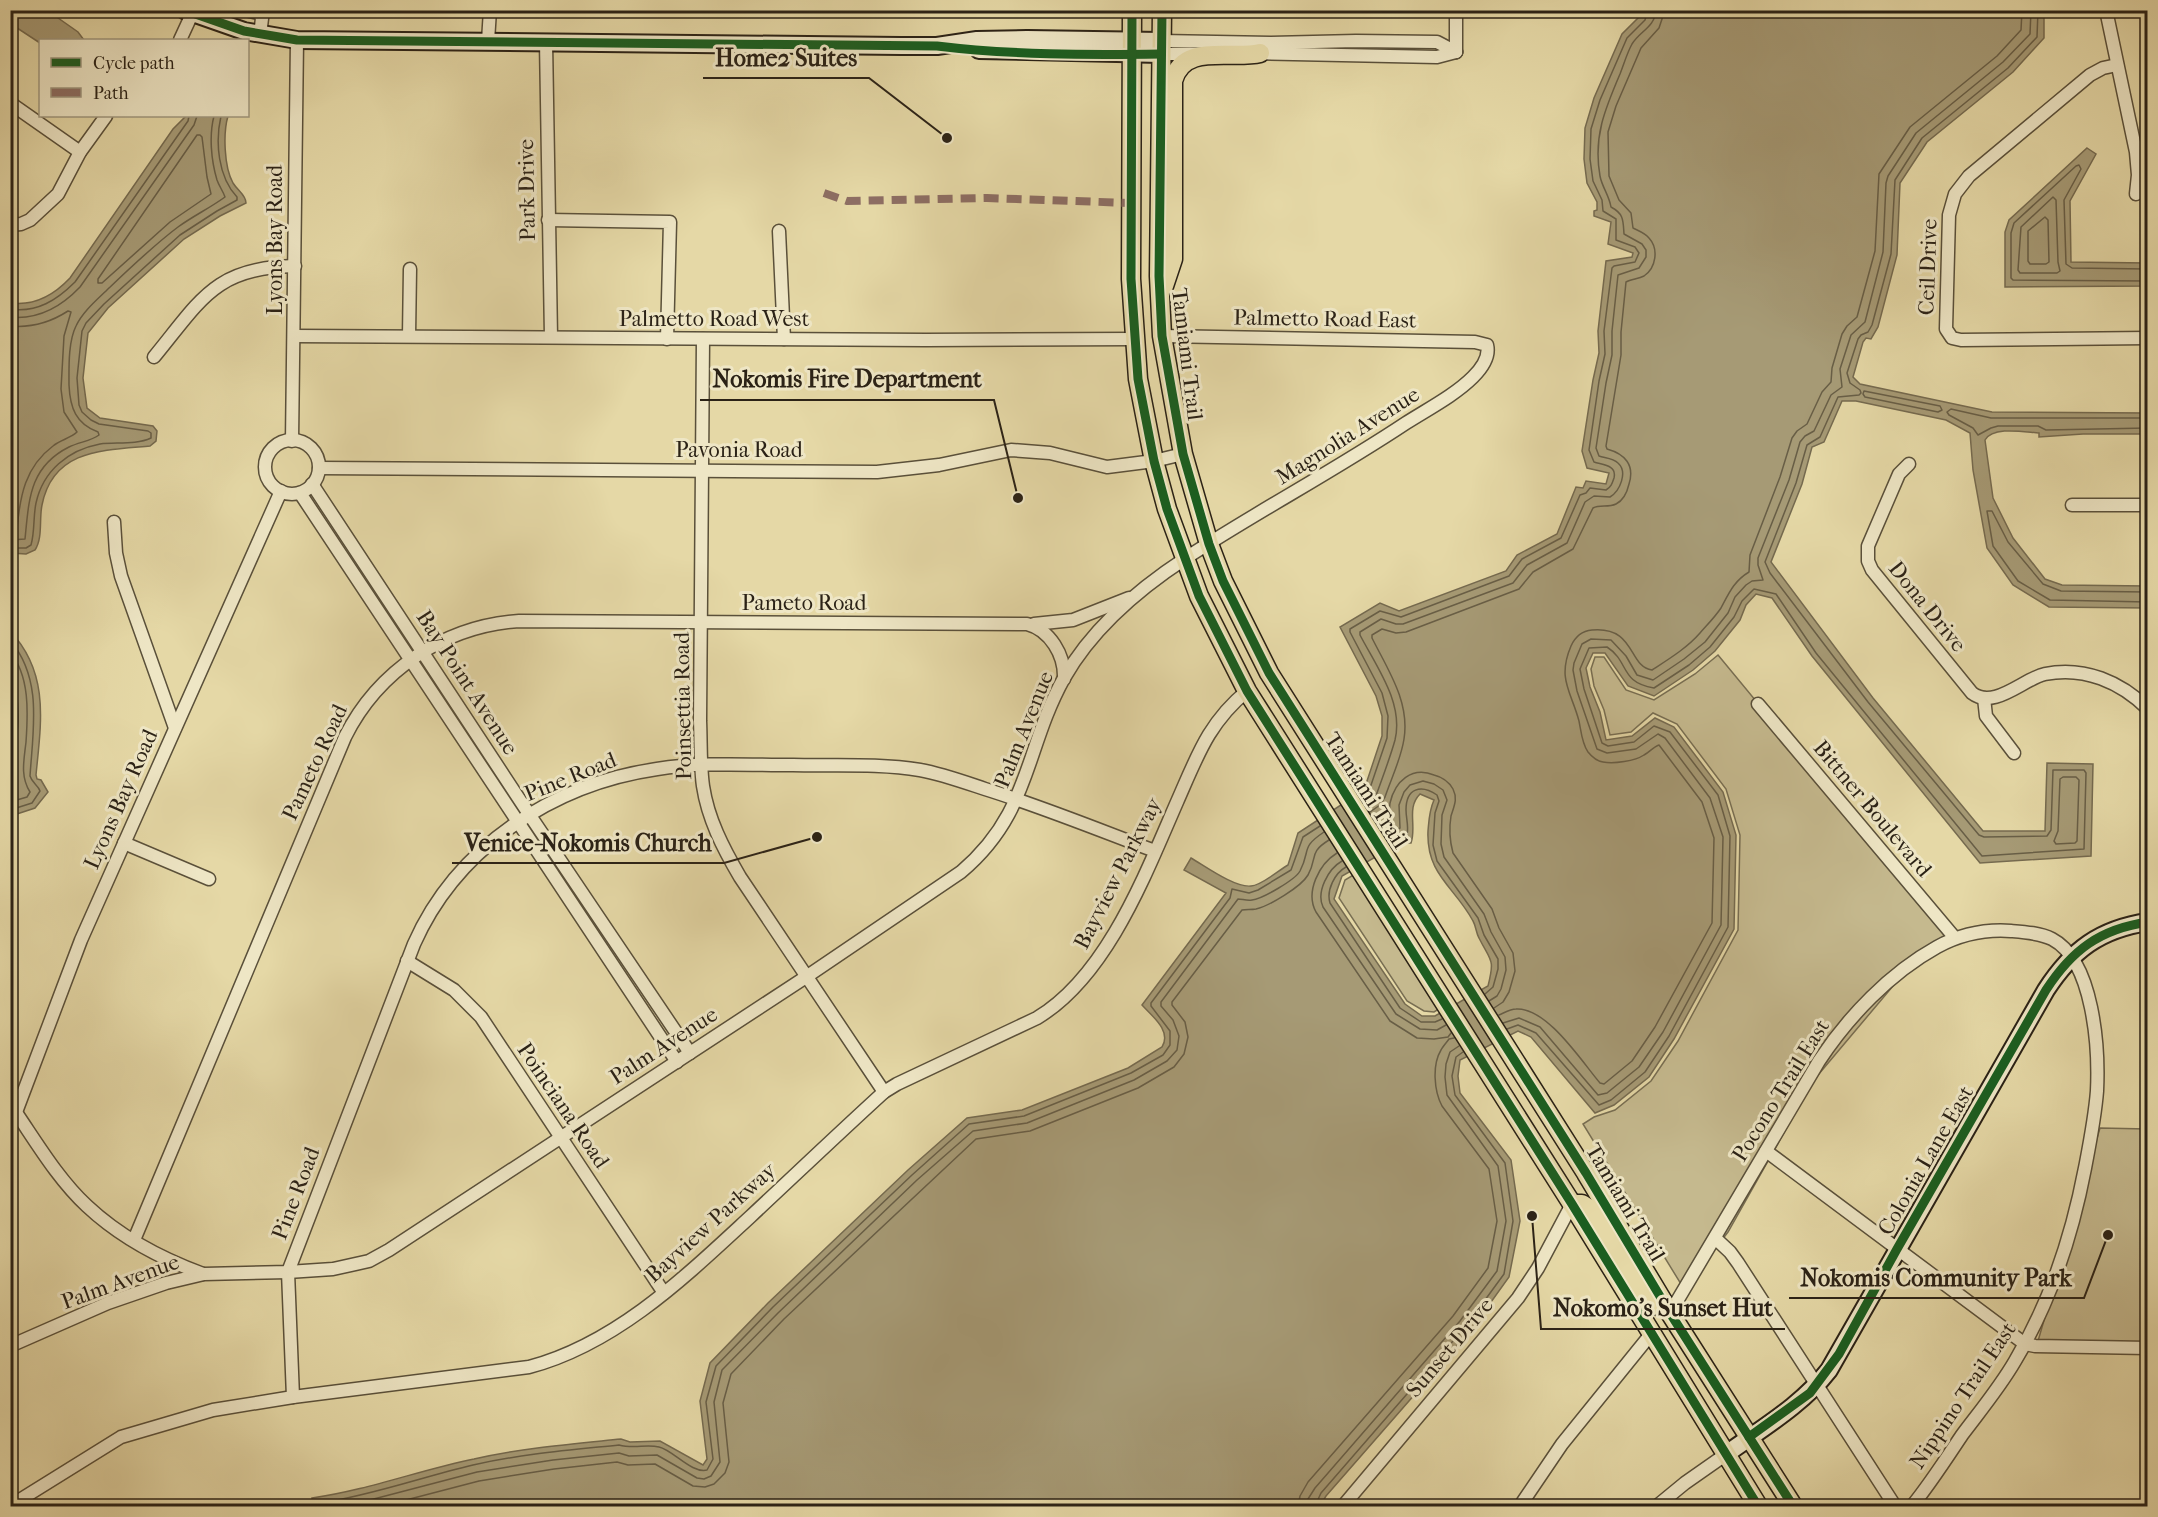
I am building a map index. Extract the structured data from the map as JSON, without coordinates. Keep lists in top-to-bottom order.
{
  "streets": {
    "main road": ["Tamiami Trail"],
    "street": [
      "Park Drive",
      "Lyons Bay Road",
      "Ceil Drive",
      "Palmetto Road West",
      "Palmetto Road East",
      "Magnolia Avenue",
      "Pavonia Road",
      "Pameto Road",
      "Dona Drive",
      "Bay Point Avenue",
      "Poinsettia Road",
      "Palm Avenue",
      "Pine Road",
      "Bittner Boulevard",
      "Bayview Parkway",
      "Pocono Trail East",
      "Poinciana Road",
      "Colonia Lane East",
      "Sunset Drive",
      "Nippino Trail East"
    ]
  },
  "crossings": [
    ["Park Drive", "Palmetto Road West"],
    ["Lyons Bay Road", "Palmetto Road West"],
    ["Lyons Bay Road", "Pavonia Road"],
    ["Lyons Bay Road", "Bay Point Avenue"],
    ["Palmetto Road West", "Tamiami Trail"],
    ["Palmetto Road West", "Poinsettia Road"],
    ["Palmetto Road East", "Tamiami Trail"],
    ["Palmetto Road East", "Magnolia Avenue"],
    ["Tamiami Trail", "Magnolia Avenue"],
    ["Tamiami Trail", "Pavonia Road"],
    ["Tamiami Trail", "Palm Avenue"],
    ["Tamiami Trail", "Bayview Parkway"],
    ["Tamiami Trail", "Pocono Trail East"],
    ["Tamiami Trail", "Colonia Lane East"],
    ["Tamiami Trail", "Sunset Drive"],
    ["Magnolia Avenue", "Palm Avenue"],
    ["Pavonia Road", "Bay Point Avenue"],
    ["Pavonia Road", "Poinsettia Road"],
    ["Pameto Road", "Bay Point Avenue"],
    ["Pameto Road", "Poinsettia Road"],
    ["Pameto Road", "Palm Avenue"],
    ["Bay Point Avenue", "Palm Avenue"],
    ["Bay Point Avenue", "Pine Road"],
    ["Poinsettia Road", "Palm Avenue"],
    ["Poinsettia Road", "Pine Road"],
    ["Poinsettia Road", "Bayview Parkway"],
    ["Palm Avenue", "Pine Road"],
    ["Palm Avenue", "Poinciana Road"],
    ["Pine Road", "Bayview Parkway"],
    ["Pine Road", "Poinciana Road"],
    ["Bittner Boulevard", "Pocono Trail East"],
    ["Bayview Parkway", "Poinciana Road"],
    ["Pocono Trail East", "Colonia Lane East"],
    ["Pocono Trail East", "Nippino Trail East"],
    ["Colonia Lane East", "Nippino Trail East"]
  ],
  "places": [
    "Home2 Suites",
    "Nokomis Fire Department",
    "Venice-Nokomis Church",
    "Nokomo’s Sunset Hut",
    "Nokomis Community Park"
  ],
  "legend": ["Cycle path", "Path"]
}
